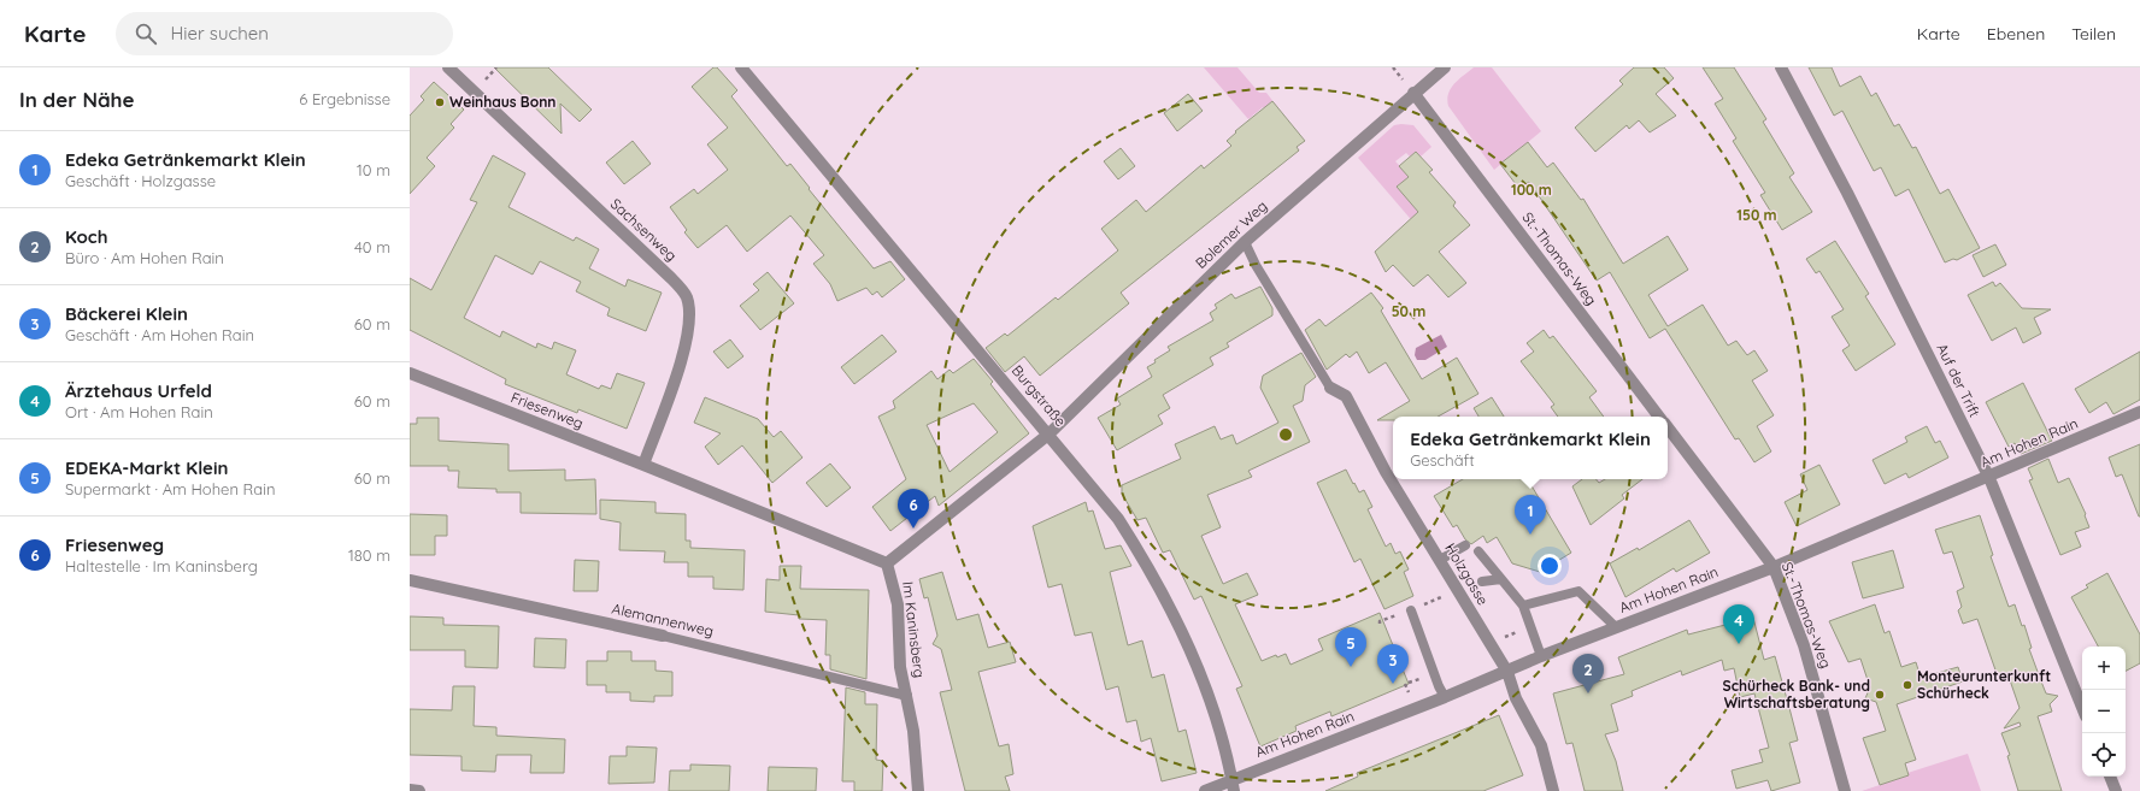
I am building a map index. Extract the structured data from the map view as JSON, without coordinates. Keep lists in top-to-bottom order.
{
  "streets": {
    "street": [
      "Sachsenweg",
      "Bolemer Weg",
      "St.-Thomas-Weg",
      "Auf der Trift",
      "Burgstraße",
      "Friesenweg",
      "Am Hohen Rain",
      "Holzgasse",
      "Alemannenweg",
      "Im Kaninsberg"
    ]
  },
  "crossings": [
    ["Sachsenweg", "Friesenweg"],
    ["Bolemer Weg", "St.-Thomas-Weg"],
    ["Bolemer Weg", "Burgstraße"],
    ["St.-Thomas-Weg", "Am Hohen Rain"],
    ["Auf der Trift", "Am Hohen Rain"],
    ["Burgstraße", "Am Hohen Rain"],
    ["Friesenweg", "Im Kaninsberg"],
    ["Am Hohen Rain", "Holzgasse"],
    ["Alemannenweg", "Im Kaninsberg"]
  ],
  "places": ["Weinhaus Bonn", "Monteurunterkunft Schürheck", "Schürheck Bank- und Wirtschaftsberatung"],
  "page": {
    "header": "Karte",
    "search": "Hier suchen",
    "nav": ["Karte", "Ebenen", "Teilen"],
    "heading": ["In der Nähe", "6 Ergebnisse"],
    "list": [
      {
        "mark": "1",
        "name": "Edeka Getränkemarkt Klein",
        "note": "Geschäft · Holzgasse",
        "value": "10 m"
      },
      {
        "mark": "2",
        "name": "Koch",
        "note": "Büro · Am Hohen Rain",
        "value": "40 m"
      },
      {
        "mark": "3",
        "name": "Bäckerei Klein",
        "note": "Geschäft · Am Hohen Rain",
        "value": "60 m"
      },
      {
        "mark": "4",
        "name": "Ärztehaus Urfeld",
        "note": "Ort · Am Hohen Rain",
        "value": "60 m"
      },
      {
        "mark": "5",
        "name": "EDEKA-Markt Klein",
        "note": "Supermarkt · Am Hohen Rain",
        "value": "60 m"
      },
      {
        "mark": "6",
        "name": "Friesenweg",
        "note": "Haltestelle · Im Kaninsberg",
        "value": "180 m"
      }
    ],
    "popup": ["Edeka Getränkemarkt Klein", "Geschäft"],
    "pins": [
      "6",
      "1",
      "4",
      "5",
      "3",
      "2"
    ],
    "map_buttons": ["+", "−"]
  },
  "rings": ["100 m", "150 m", "50 m"]
}
